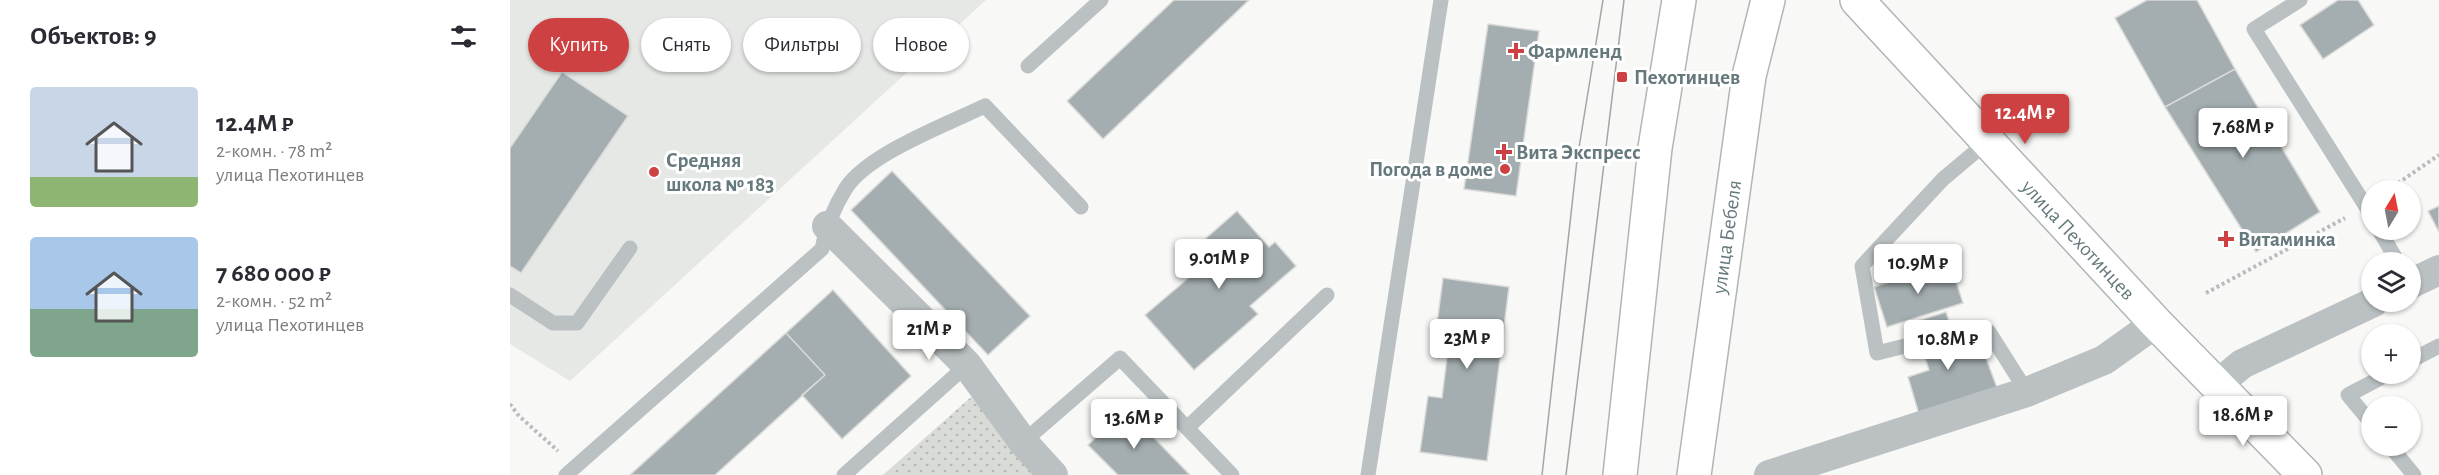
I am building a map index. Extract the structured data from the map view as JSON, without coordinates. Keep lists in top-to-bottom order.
{
  "streets": {
    "main road": ["улица Бебеля", "улица Пехотинцев"]
  },
  "places": {
    "health": ["Фармленд", "Вита Экспресс", "Витаминка"],
    "transit": ["Пехотинцев"],
    "other": ["Погода в доме", "Средняя школа № 183"]
  },
  "north": "top",
  "page": {
    "heading": "Объектов: 9",
    "chip": [
      "Купить",
      "Снять",
      "Фильтры",
      "Новое"
    ],
    "list": [
      {
        "name": "12.4M ₽",
        "note": "2-комн. · 78 m² · улица Пехотинцев"
      },
      {
        "name": "7 680 000 ₽",
        "note": "2-комн. · 52 m² · улица Пехотинцев"
      }
    ],
    "price": [
      "12.4M ₽",
      "7.68M ₽",
      "9.01M ₽",
      "10.9M ₽",
      "21M ₽",
      "23M ₽",
      "10.8M ₽",
      "18.6M ₽",
      "13.6M ₽"
    ],
    "map_buttons": ["+", "−"]
  }
}
